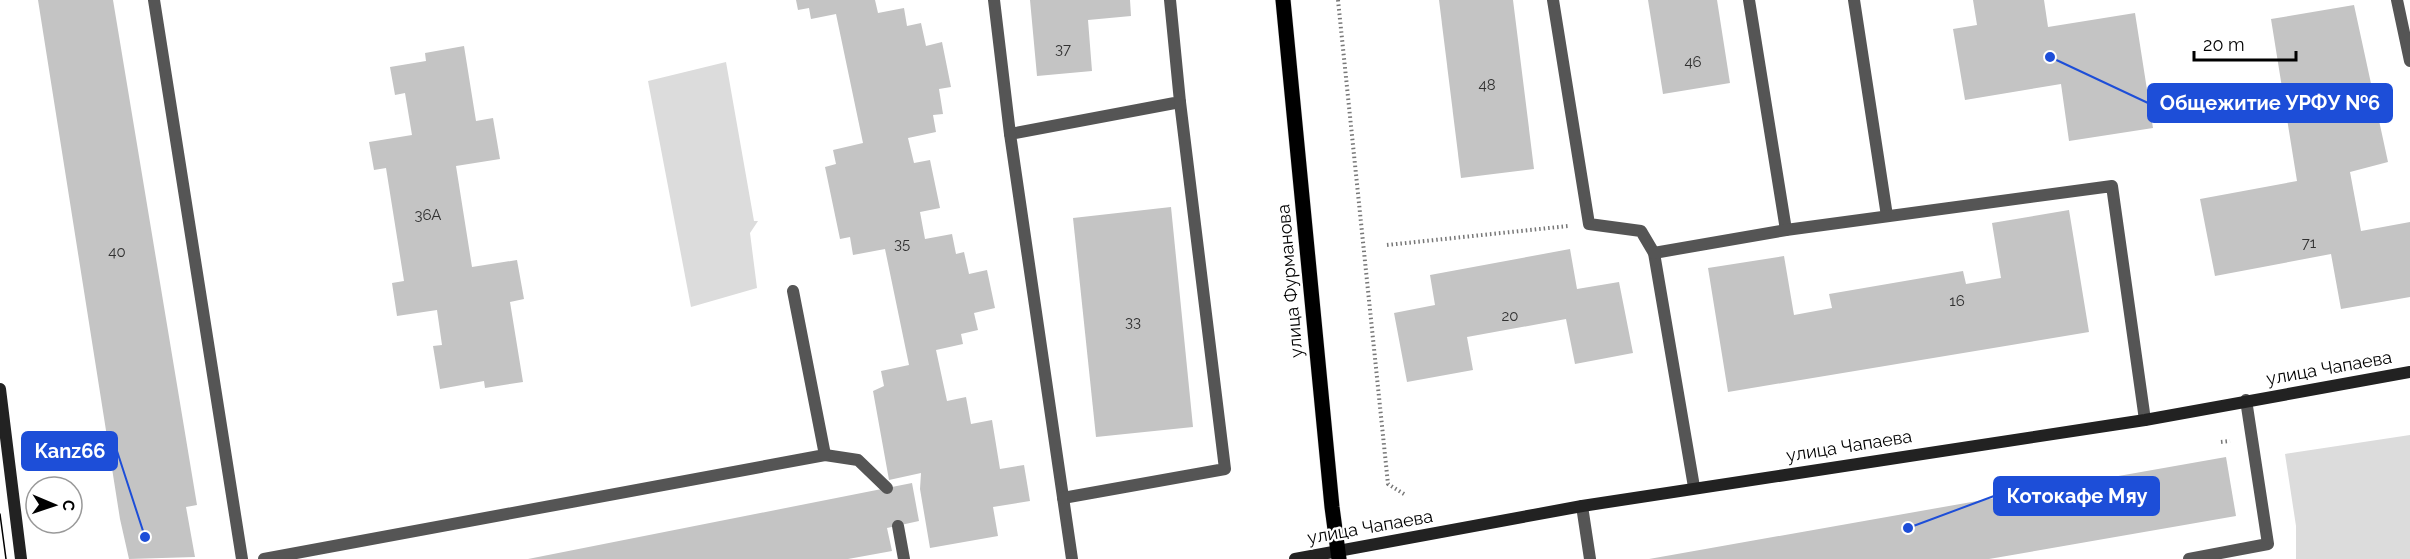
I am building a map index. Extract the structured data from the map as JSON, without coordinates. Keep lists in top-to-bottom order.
{
  "streets": {
    "main road": ["улица Фурманова", "улица Чапаева"]
  },
  "crossings": [
    ["улица Фурманова", "улица Чапаева"]
  ],
  "places": ["Общежитие УРФУ №6", "Котокафе Мяу", "Kanz66"],
  "house_numbers": [
    "37",
    "46",
    "48",
    "36А",
    "71",
    "35",
    "40",
    "16",
    "20",
    "33"
  ],
  "scale_bar": "20 m",
  "north": "right"
}
